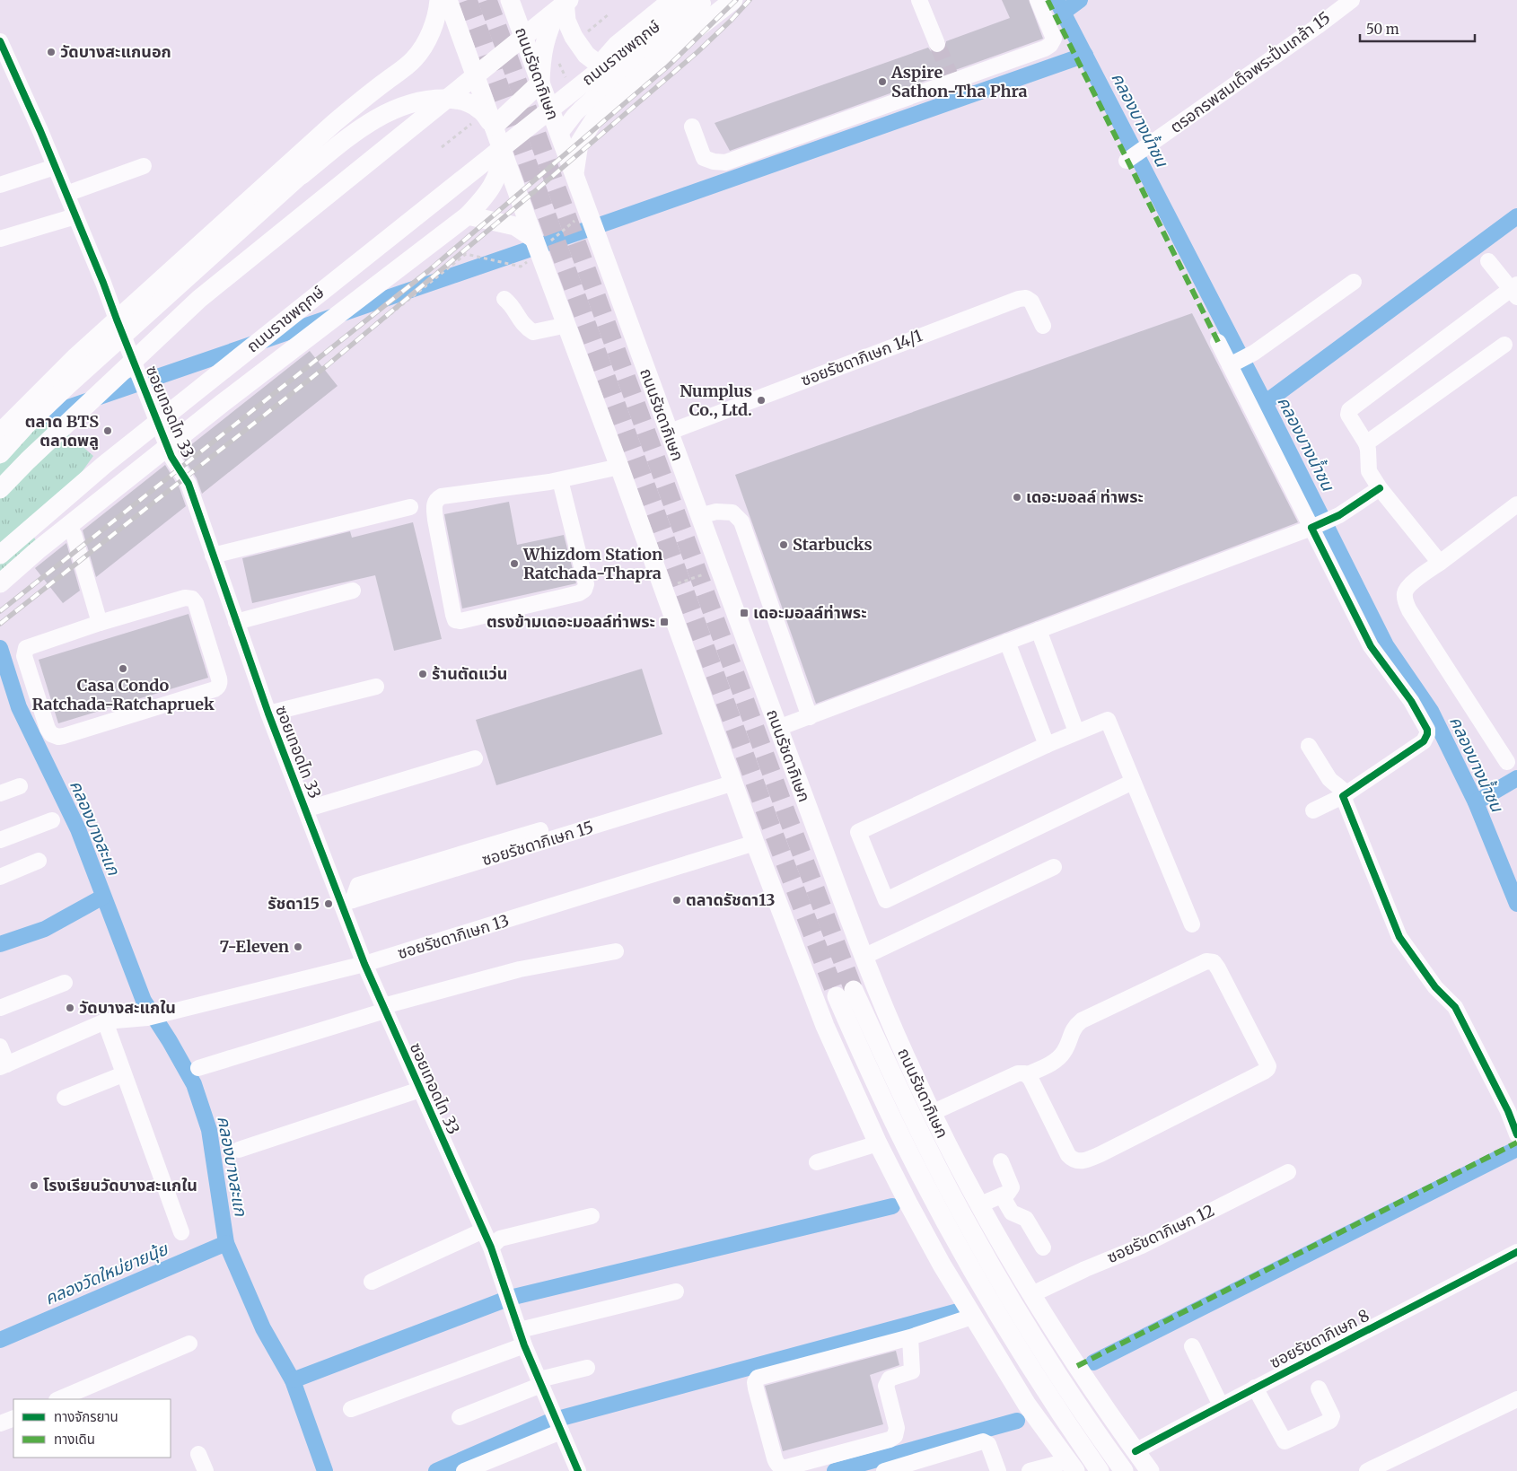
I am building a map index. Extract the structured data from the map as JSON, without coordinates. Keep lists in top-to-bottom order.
{
  "streets": {
    "main road": ["ถนนราชพฤกษ์", "ถนนรัชดาภิเษก"],
    "street": [
      "ตรอกรพสมเด็จพระปื่นเกล้า 15",
      "ซอยรัชดาภิเษก 14/1",
      "ซอยเทอดไท 33",
      "ซอยรัชดาภิเษก 15",
      "ซอยรัชดาภิเษก 13",
      "ซอยรัชดาภิเษก 12",
      "ซอยรัชดาภิเษก 8"
    ]
  },
  "crossings": [
    ["ถนนราชพฤกษ์", "ถนนรัชดาภิเษก"],
    ["ถนนรัชดาภิเษก", "ซอยรัชดาภิเษก 14/1"],
    ["ถนนรัชดาภิเษก", "ซอยรัชดาภิเษก 12"],
    ["ถนนรัชดาภิเษก", "ซอยรัชดาภิเษก 8"],
    ["ซอยเทอดไท 33", "ซอยรัชดาภิเษก 15"],
    ["ซอยเทอดไท 33", "ซอยรัชดาภิเษก 13"]
  ],
  "water": ["คลองบางน้ำชน", "คลองบางสะแก", "คลองวัดใหม่ยายนุ้ย"],
  "places": {
    "other": [
      "วัดบางสะแกนอก",
      "Aspire Sathon-Tha Phra",
      "Numplus Co., Ltd.",
      "ตลาด BTS ตลาดพลู",
      "เดอะมอลล์ ท่าพระ",
      "Starbucks",
      "Whizdom Station Ratchada-Thapra",
      "Casa Condo Ratchada-Ratchapruek",
      "ร้านตัดแว่น",
      "ตลาดรัชดา13",
      "รัชดา15",
      "7-Eleven",
      "วัดบางสะแกใน",
      "โรงเรียนวัดบางสะแกใน"
    ],
    "transit": ["เดอะมอลล์ท่าพระ", "ตรงข้ามเดอะมอลล์ท่าพระ"]
  },
  "legend": ["ทางจักรยาน", "ทางเดิน"],
  "scale_bar": "50 m"
}
